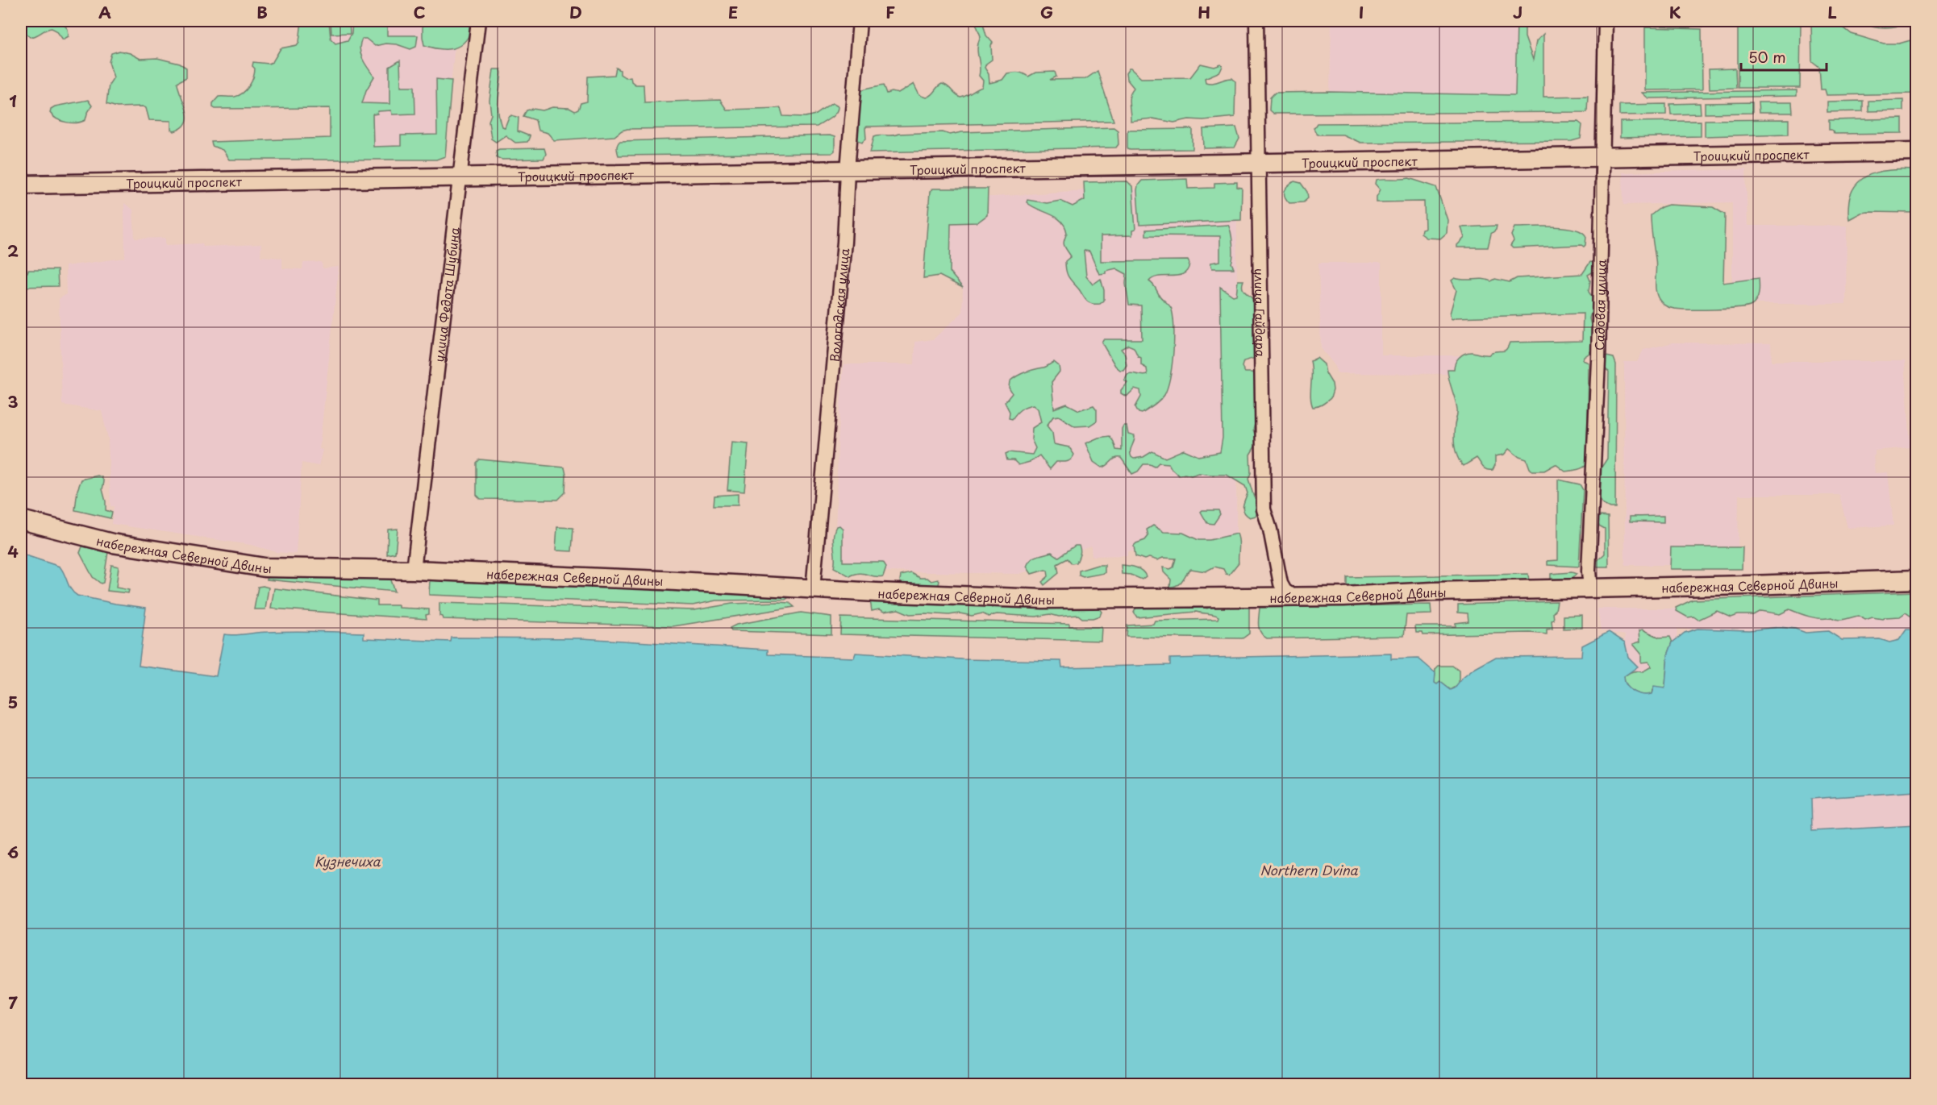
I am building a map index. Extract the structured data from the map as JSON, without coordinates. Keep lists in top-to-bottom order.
{
  "streets": {
    "street": [
      "Троицкий проспект",
      "улица Федота Шубина",
      "Садовая улица",
      "Вологодская улица",
      "улица Гайдара",
      "набережная Северной Двины"
    ]
  },
  "crossings": [
    ["Троицкий проспект", "улица Федота Шубина"],
    ["Троицкий проспект", "Садовая улица"],
    ["Троицкий проспект", "Вологодская улица"],
    ["Троицкий проспект", "улица Гайдара"],
    ["улица Федота Шубина", "набережная Северной Двины"],
    ["Садовая улица", "набережная Северной Двины"],
    ["Вологодская улица", "набережная Северной Двины"],
    ["улица Гайдара", "набережная Северной Двины"]
  ],
  "water": ["Кузнечиха", "Northern Dvina"],
  "scale_bar": "50 m",
  "grid": {
    "columns": [
      "A",
      "B",
      "C",
      "D",
      "E",
      "F",
      "G",
      "H",
      "I",
      "J",
      "K",
      "L"
    ],
    "rows": [
      "1",
      "2",
      "3",
      "4",
      "5",
      "6",
      "7"
    ]
  }
}
